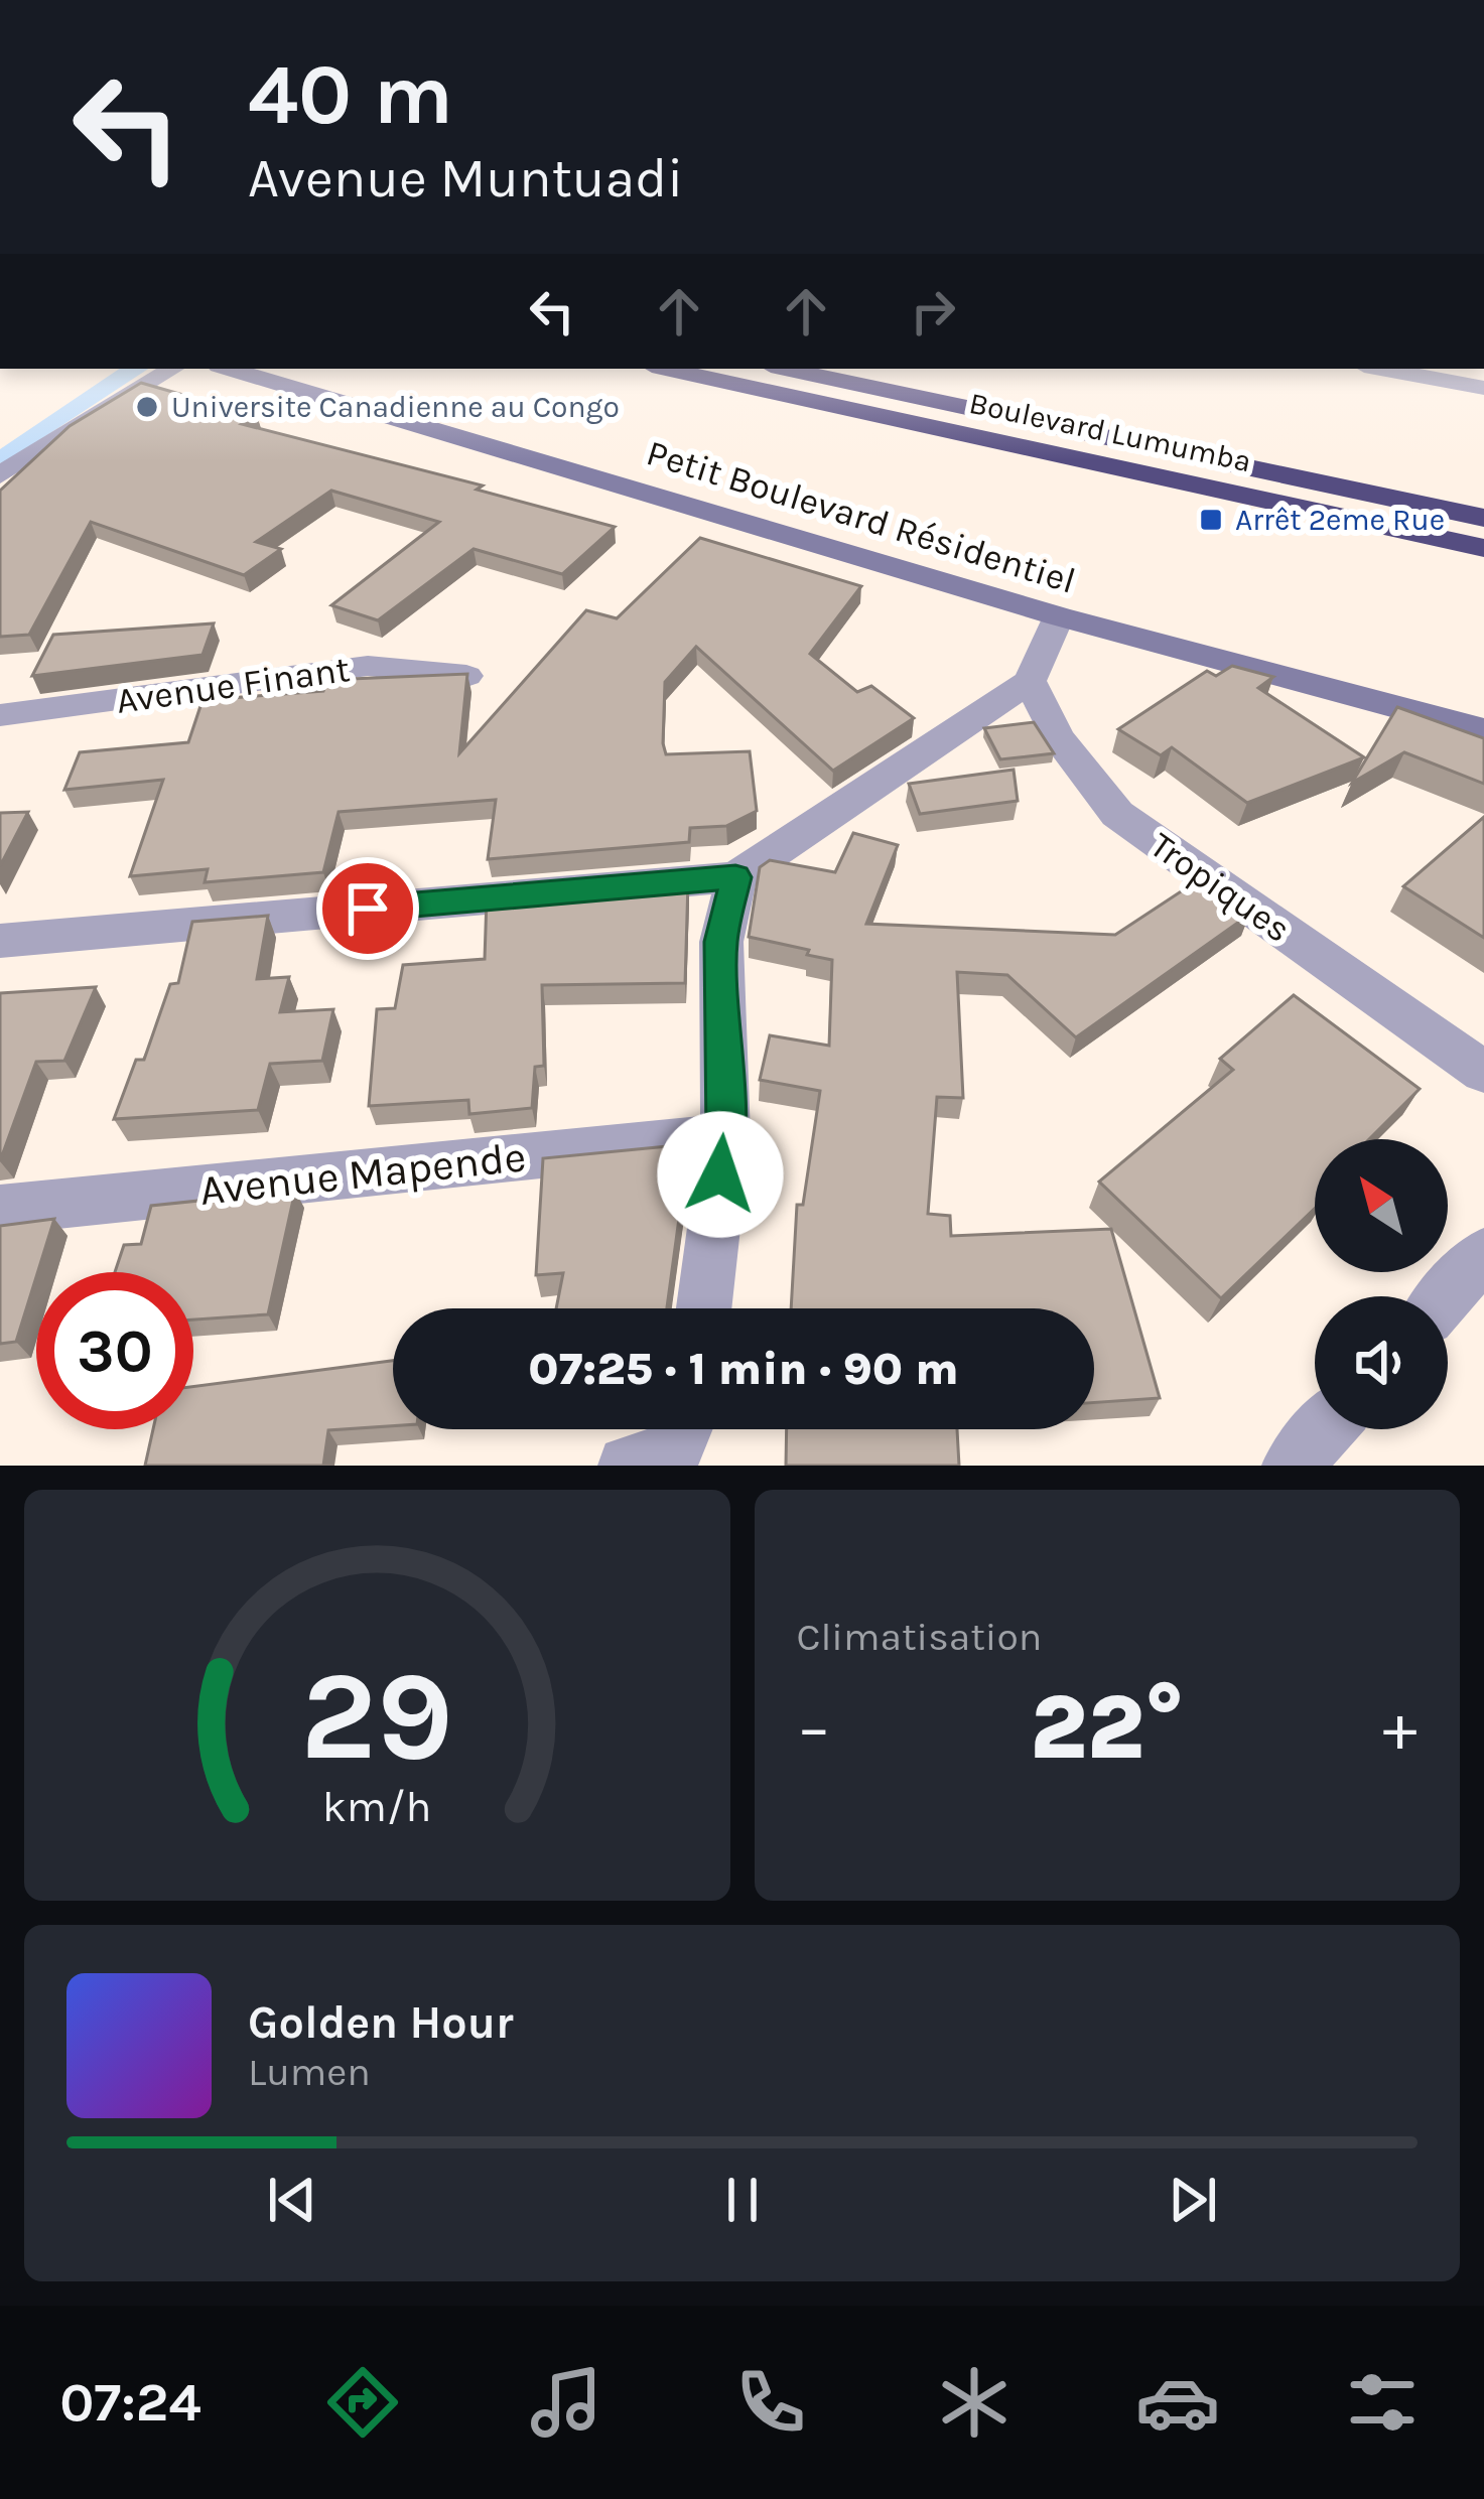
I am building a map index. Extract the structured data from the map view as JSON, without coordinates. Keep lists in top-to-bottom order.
{
  "streets": {
    "highway": ["Boulevard Lumumba"],
    "street": [
      "Petit Boulevard Résidentiel",
      "Avenue Finant",
      "Tropiques",
      "Avenue Mapende"
    ]
  },
  "crossings": [
    ["Petit Boulevard Résidentiel", "Tropiques"]
  ],
  "places": {
    "other": ["Universite Canadienne au Congo"],
    "transit": ["Arrêt 2eme Rue"]
  },
  "north": "top left",
  "page": {
    "turn": ["40 m", "Avenue Muntuadi"],
    "limit": "30",
    "trip": "07:25 · 1 min · 90 m",
    "tile": "Climatisation",
    "heat": ["−", "22°", "+"],
    "song": ["Golden Hour", "Lumen"],
    "tabs": "07:24",
    "gauge": ["29", "km/h"]
  }
}
